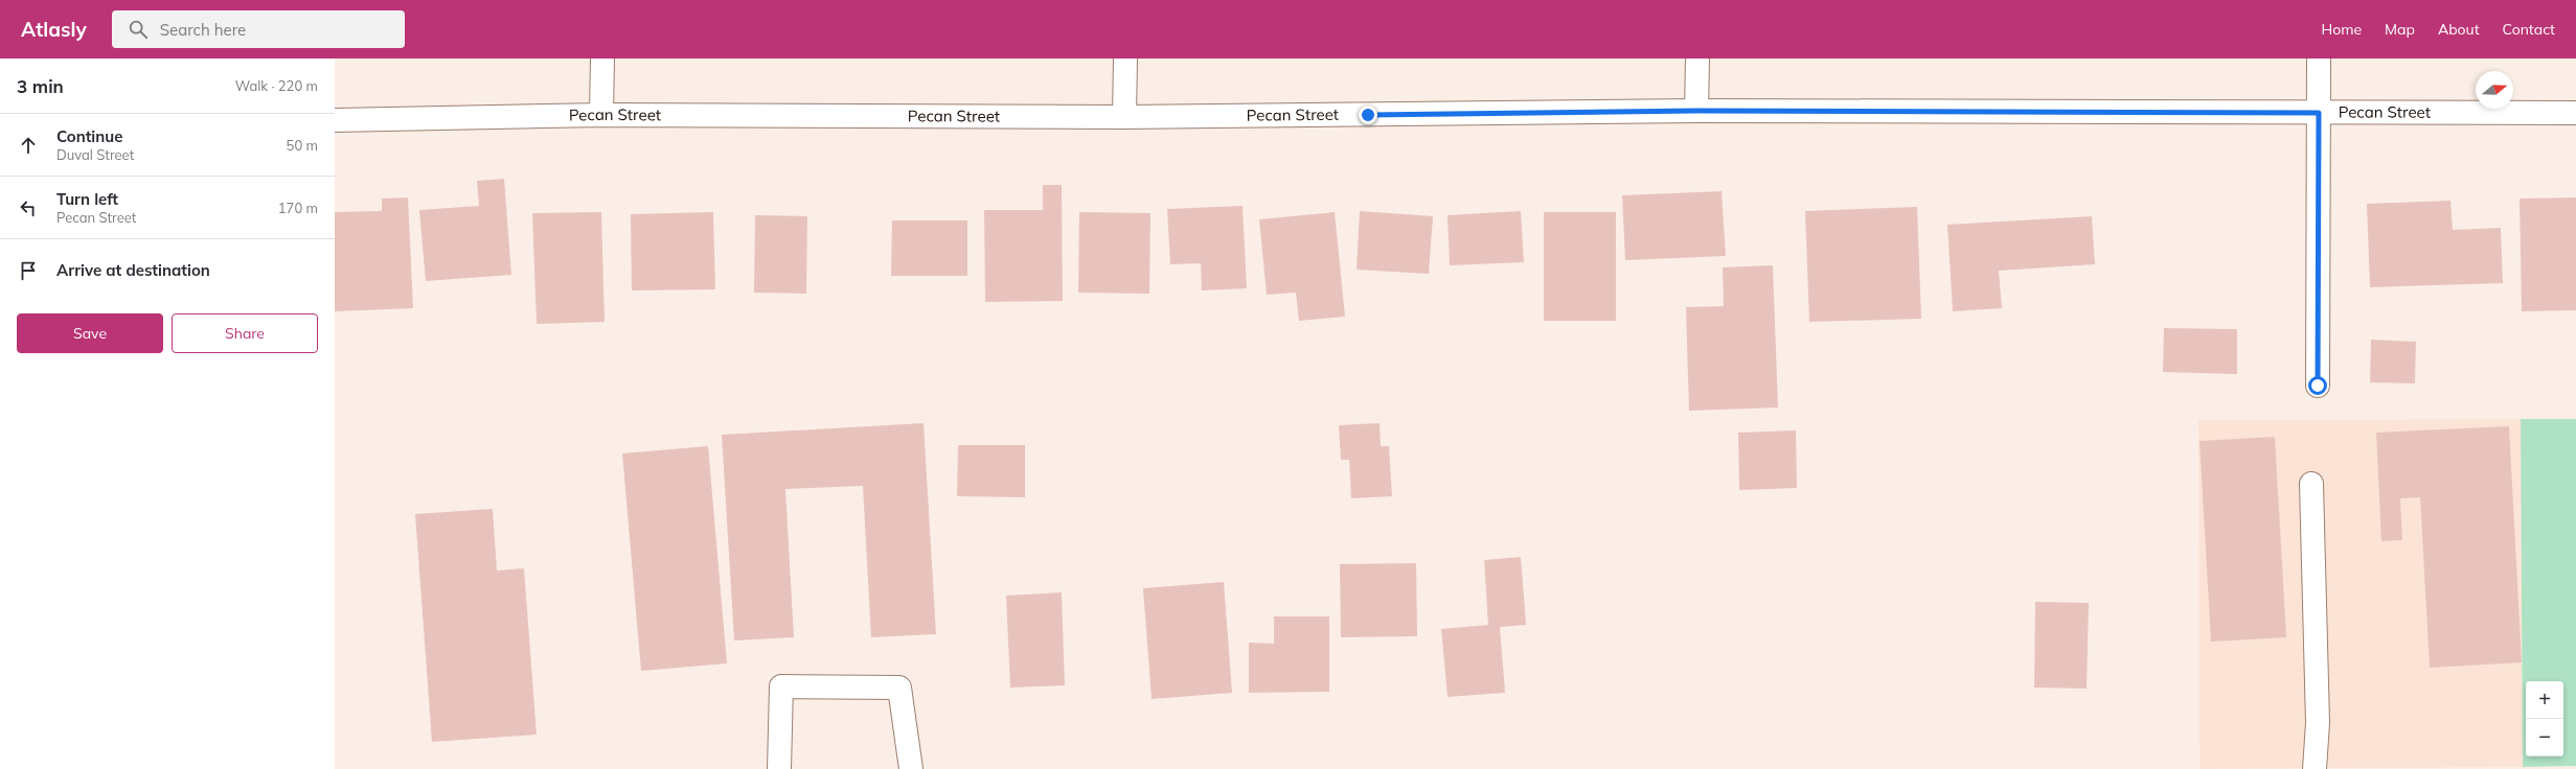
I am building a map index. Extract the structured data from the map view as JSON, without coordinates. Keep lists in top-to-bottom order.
{
  "streets": {
    "street": ["Pecan Street"]
  },
  "north": "right",
  "page": {
    "header": "Atlasly",
    "search": "Search here",
    "nav": [
      "Home",
      "Map",
      "About",
      "Contact"
    ],
    "heading": ["3 min", "Walk · 220 m"],
    "list": [
      ["Continue", "Duval Street", "50 m"],
      ["Turn left", "Pecan Street", "170 m"],
      "Arrive at destination"
    ],
    "buttons": ["Save", "Share"],
    "map_buttons": ["+", "−"]
  }
}
